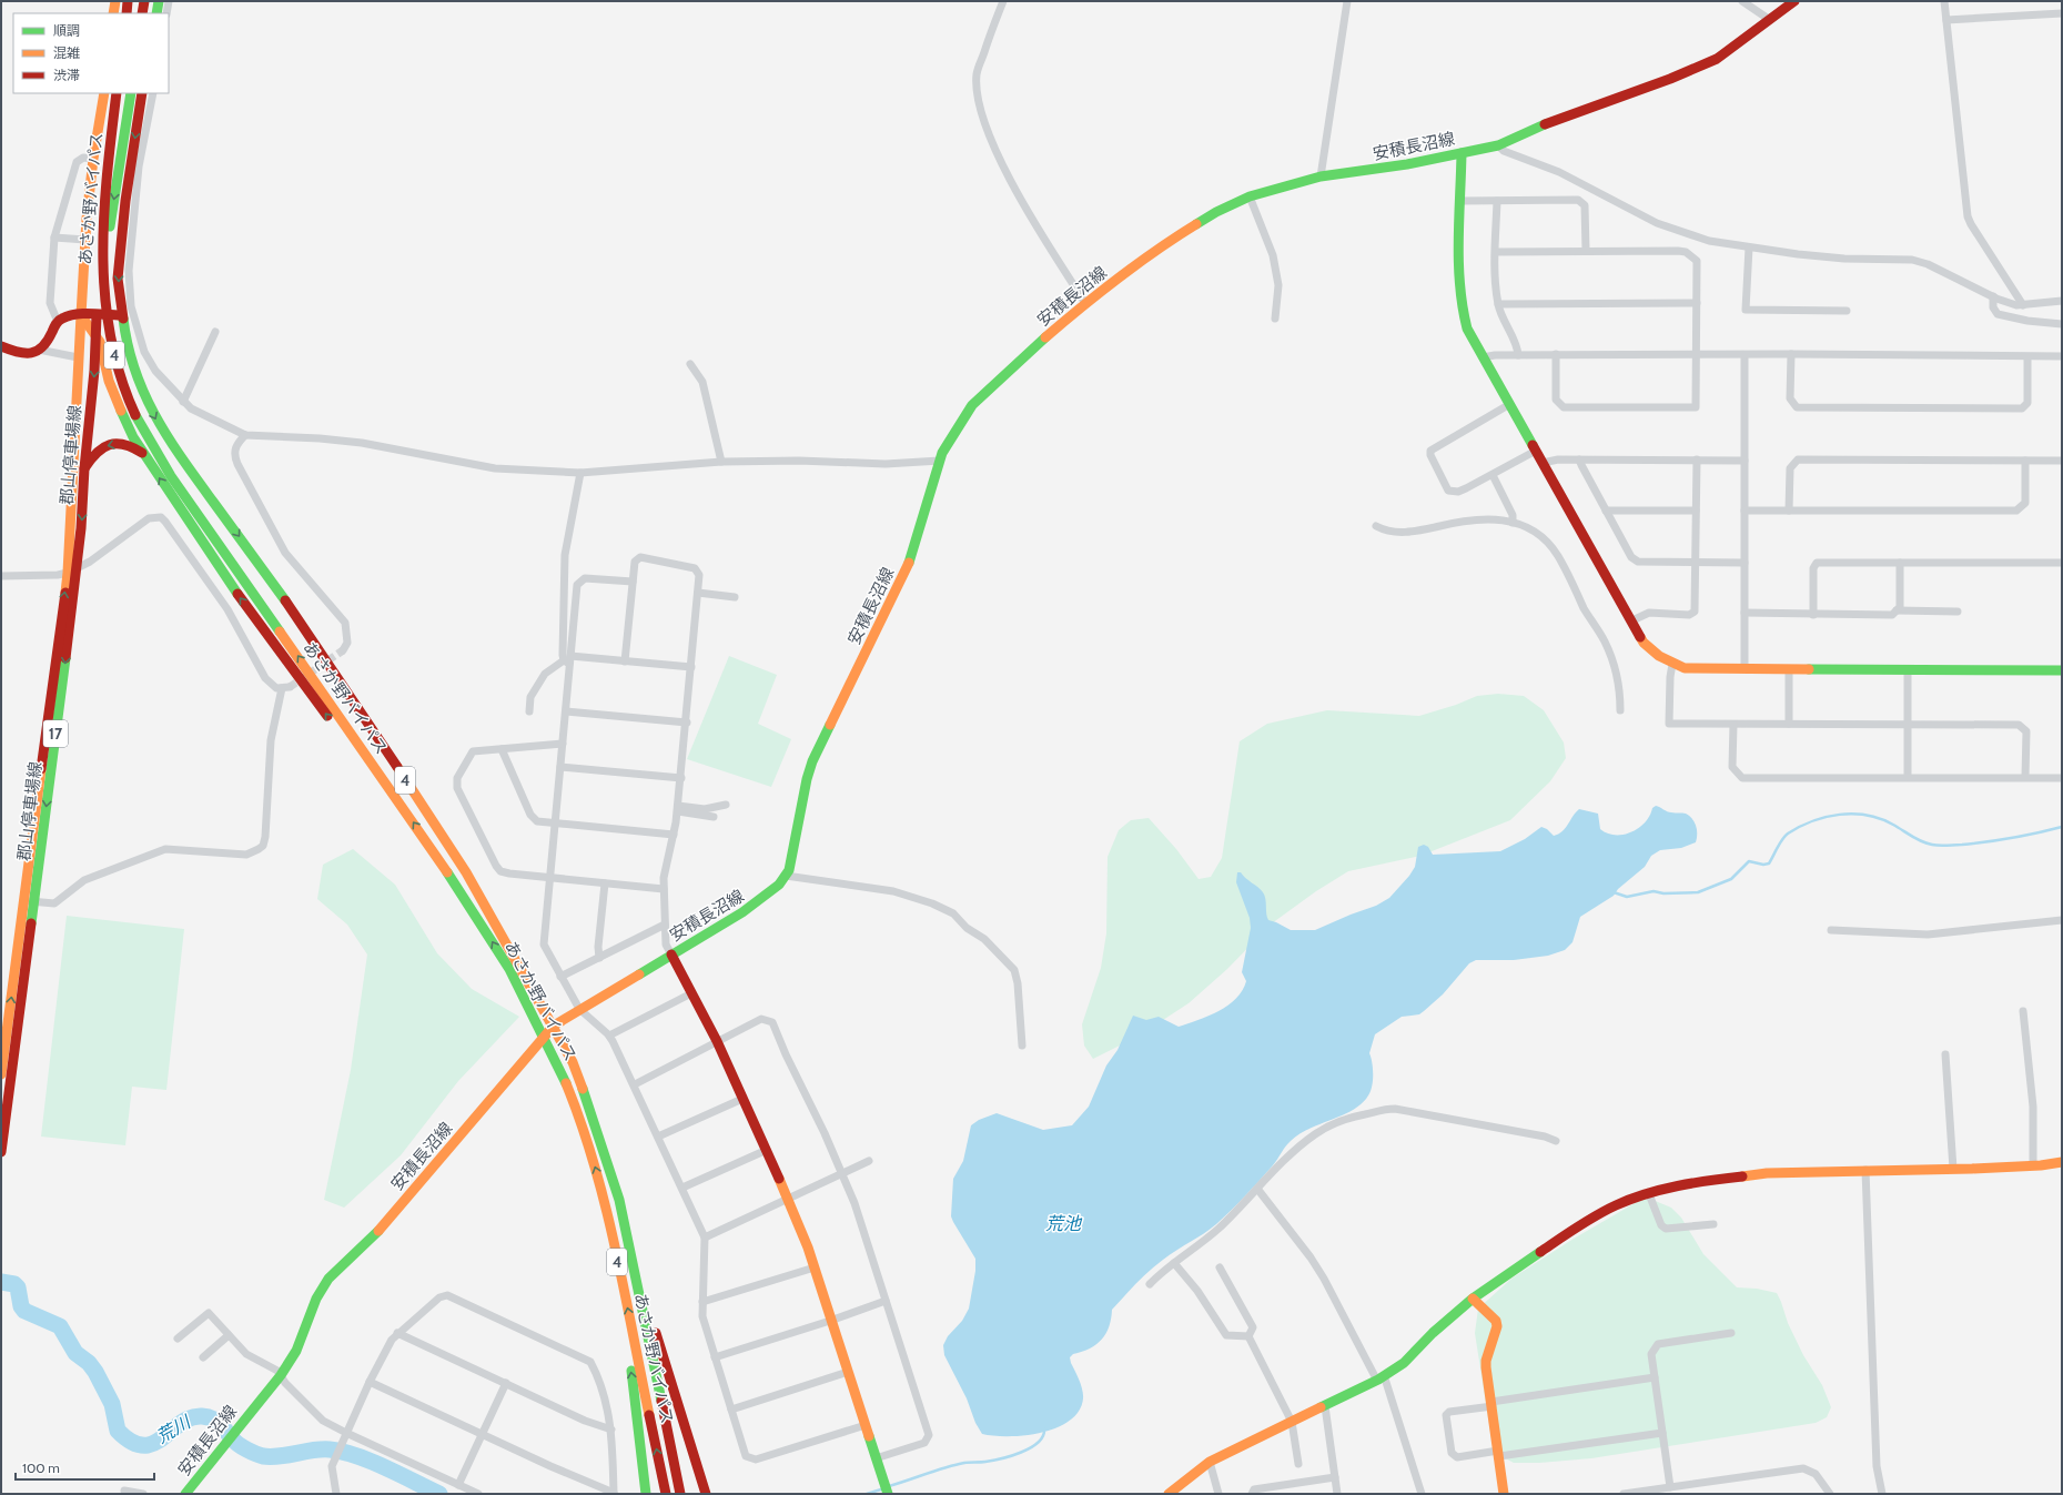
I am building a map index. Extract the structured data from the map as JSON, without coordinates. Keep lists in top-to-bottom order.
{
  "streets": {
    "main road": [
      "安積長沼線",
      "あさか野バイパス",
      "4",
      "郡山停車場線",
      "17"
    ]
  },
  "crossings": [
    ["安積長沼線", "あさか野バイパス"]
  ],
  "water": ["荒池", "荒川"],
  "legend": ["順調", "混雑", "渋滞"],
  "scale_bar": "100 m"
}
